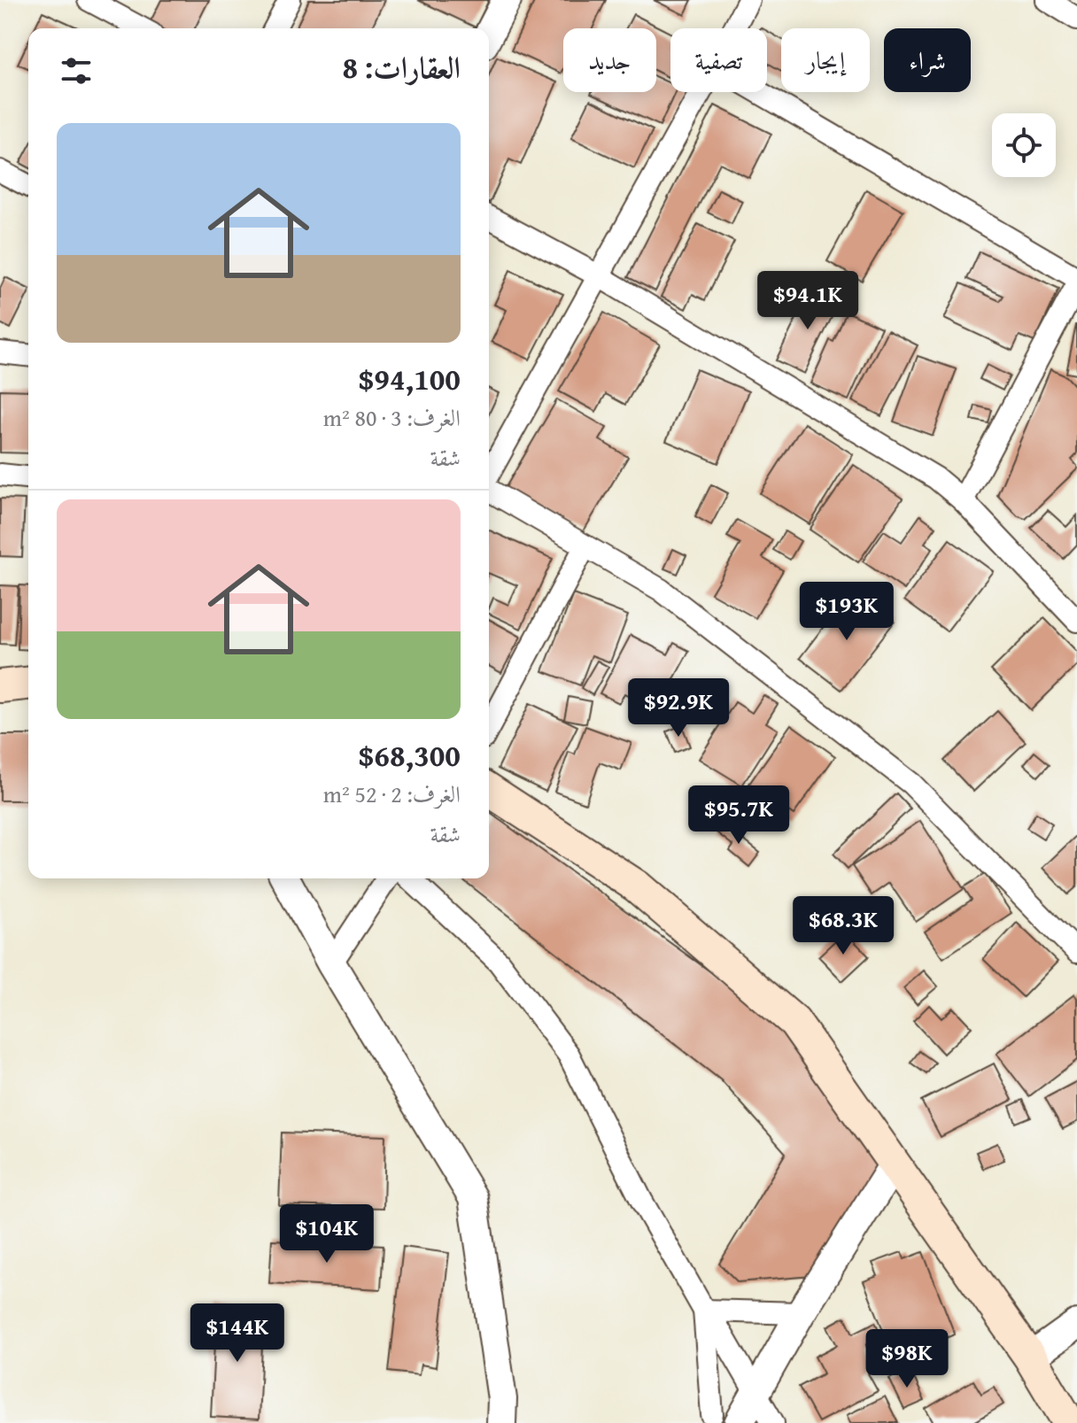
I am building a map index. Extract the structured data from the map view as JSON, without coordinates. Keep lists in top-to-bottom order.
{
  "page": {
    "chip": [
      "شراء",
      "إيجار",
      "تصفية",
      "جديد"
    ],
    "heading": "العقارات: 8",
    "list": [
      {
        "name": "$94,100",
        "note": "الغرف: 3 · 80 m² · شقة"
      },
      {
        "name": "$68,300",
        "note": "الغرف: 2 · 52 m² · شقة"
      }
    ],
    "price": [
      "$94.1K",
      "$193K",
      "$92.9K",
      "$95.7K",
      "$68.3K",
      "$104K",
      "$144K",
      "$98K"
    ]
  }
}
